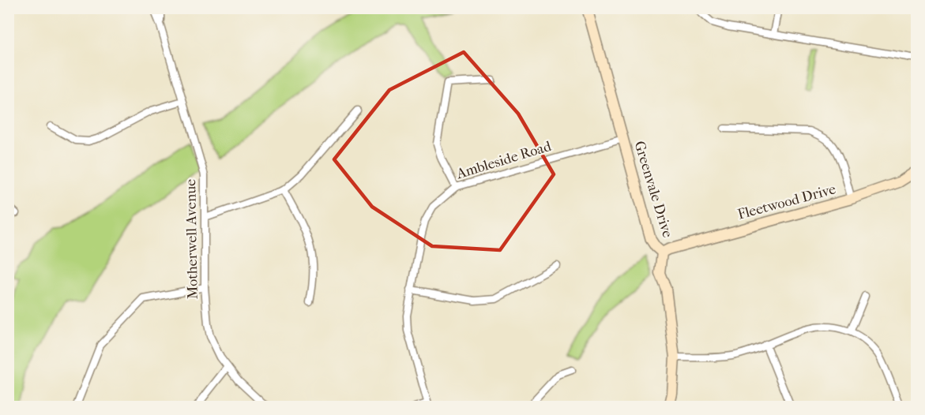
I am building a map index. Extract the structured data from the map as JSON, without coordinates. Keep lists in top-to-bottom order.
{
  "streets": {
    "street": [
      "Ambleside Road",
      "Greenvale Drive",
      "Fleetwood Drive",
      "Motherwell Avenue"
    ]
  },
  "crossings": [
    ["Ambleside Road", "Greenvale Drive"],
    ["Greenvale Drive", "Fleetwood Drive"]
  ]
}
